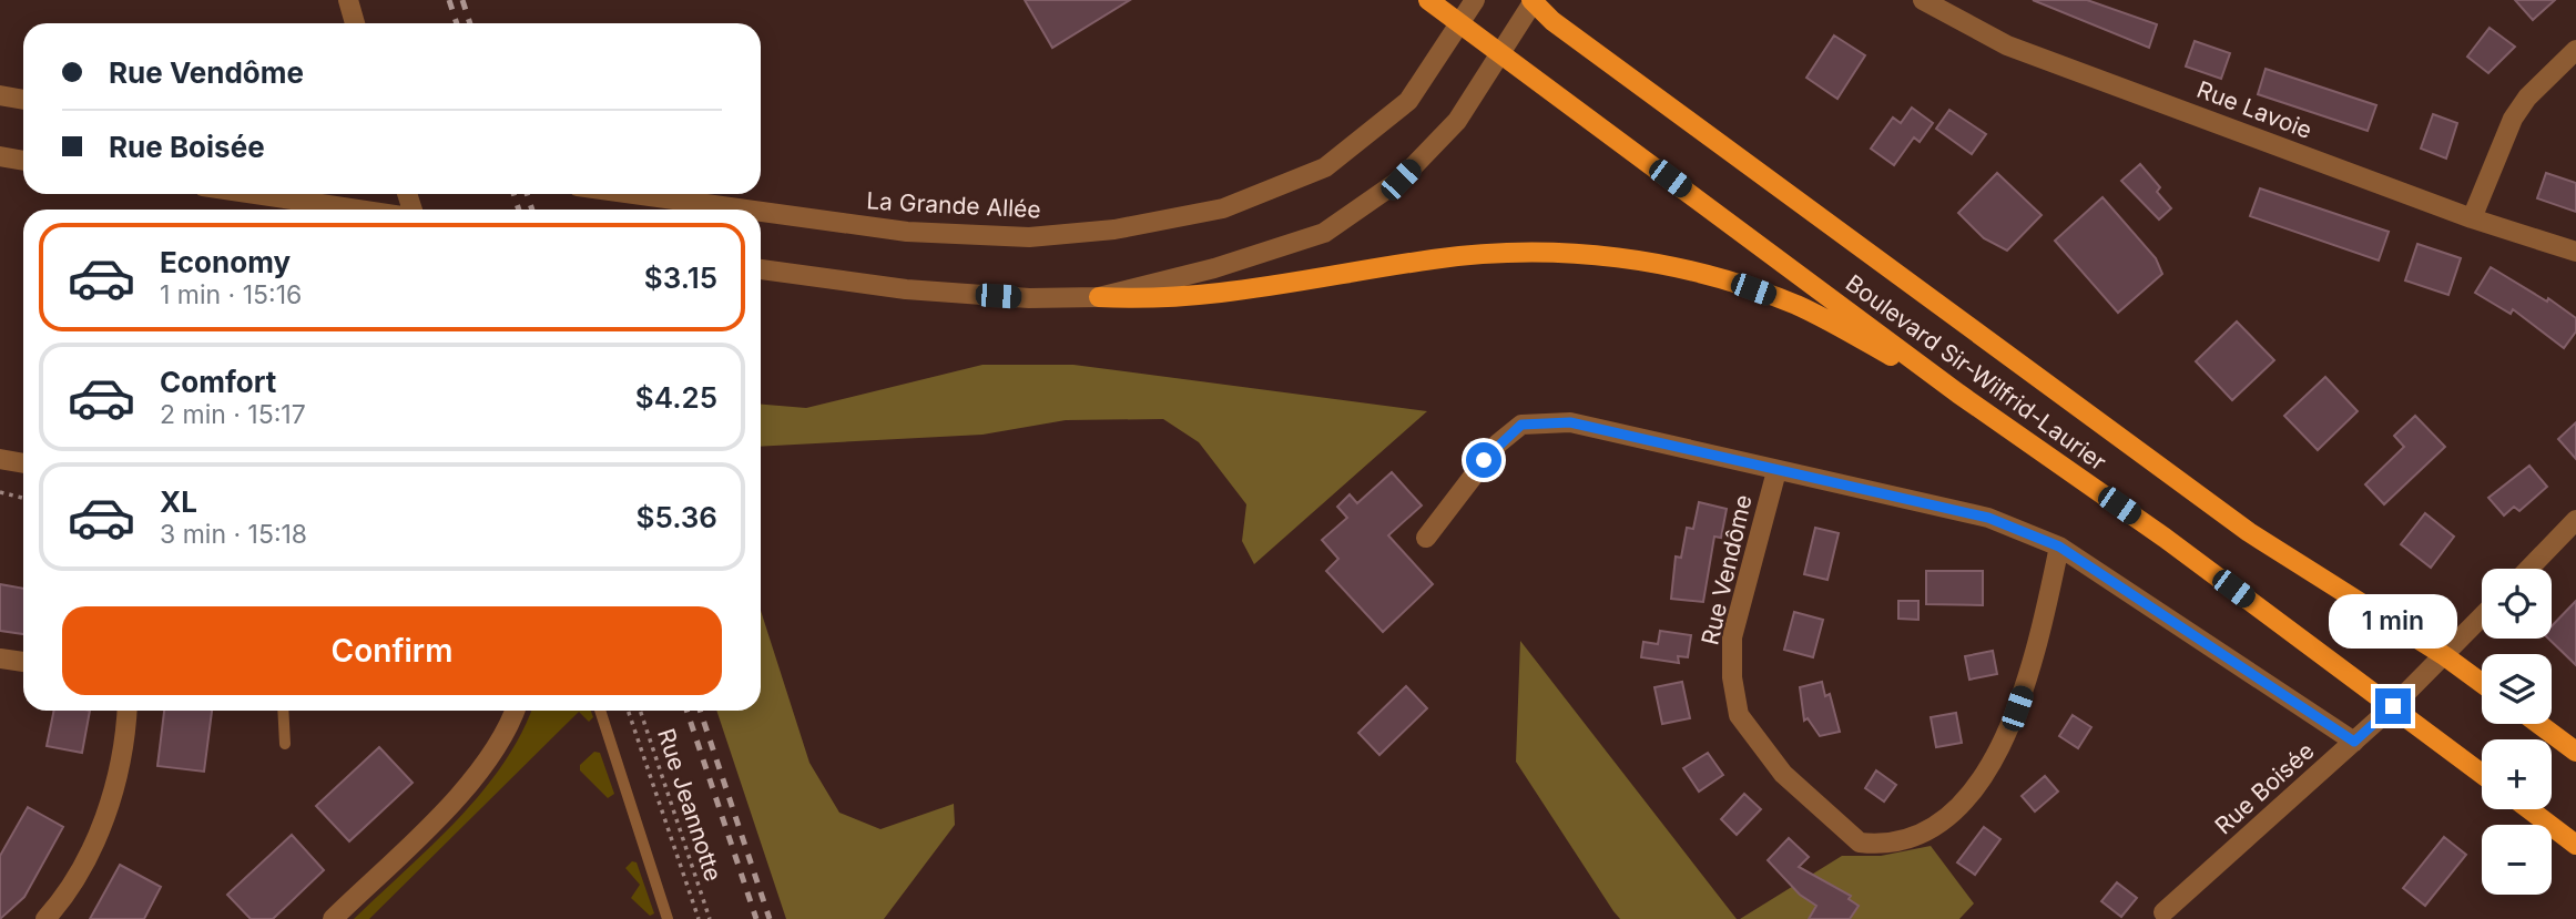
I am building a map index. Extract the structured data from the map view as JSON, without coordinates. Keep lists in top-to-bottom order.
{
  "streets": {
    "main road": ["Boulevard Sir-Wilfrid-Laurier"],
    "street": [
      "Rue Lavoie",
      "La Grande Allée",
      "Rue Vendôme",
      "Rue Boisée"
    ],
    "path": ["Rue Jeannotte"]
  },
  "crossings": [
    ["La Grande Allée", "Boulevard Sir-Wilfrid-Laurier"],
    ["Boulevard Sir-Wilfrid-Laurier", "Rue Boisée"],
    ["Rue Vendôme", "Rue Boisée"]
  ],
  "page": {
    "banner": ["Rue Vendôme", "Rue Boisée"],
    "list": [
      {
        "name": "Economy",
        "note": "1 min · 15:16",
        "value": "$3.15"
      },
      {
        "name": "Comfort",
        "note": "2 min · 15:17",
        "value": "$4.25"
      },
      {
        "name": "XL",
        "note": "3 min · 15:18",
        "value": "$5.36"
      }
    ],
    "map_buttons": ["+", "−"],
    "buttons": "Confirm",
    "bubble": "1 min"
  }
}
